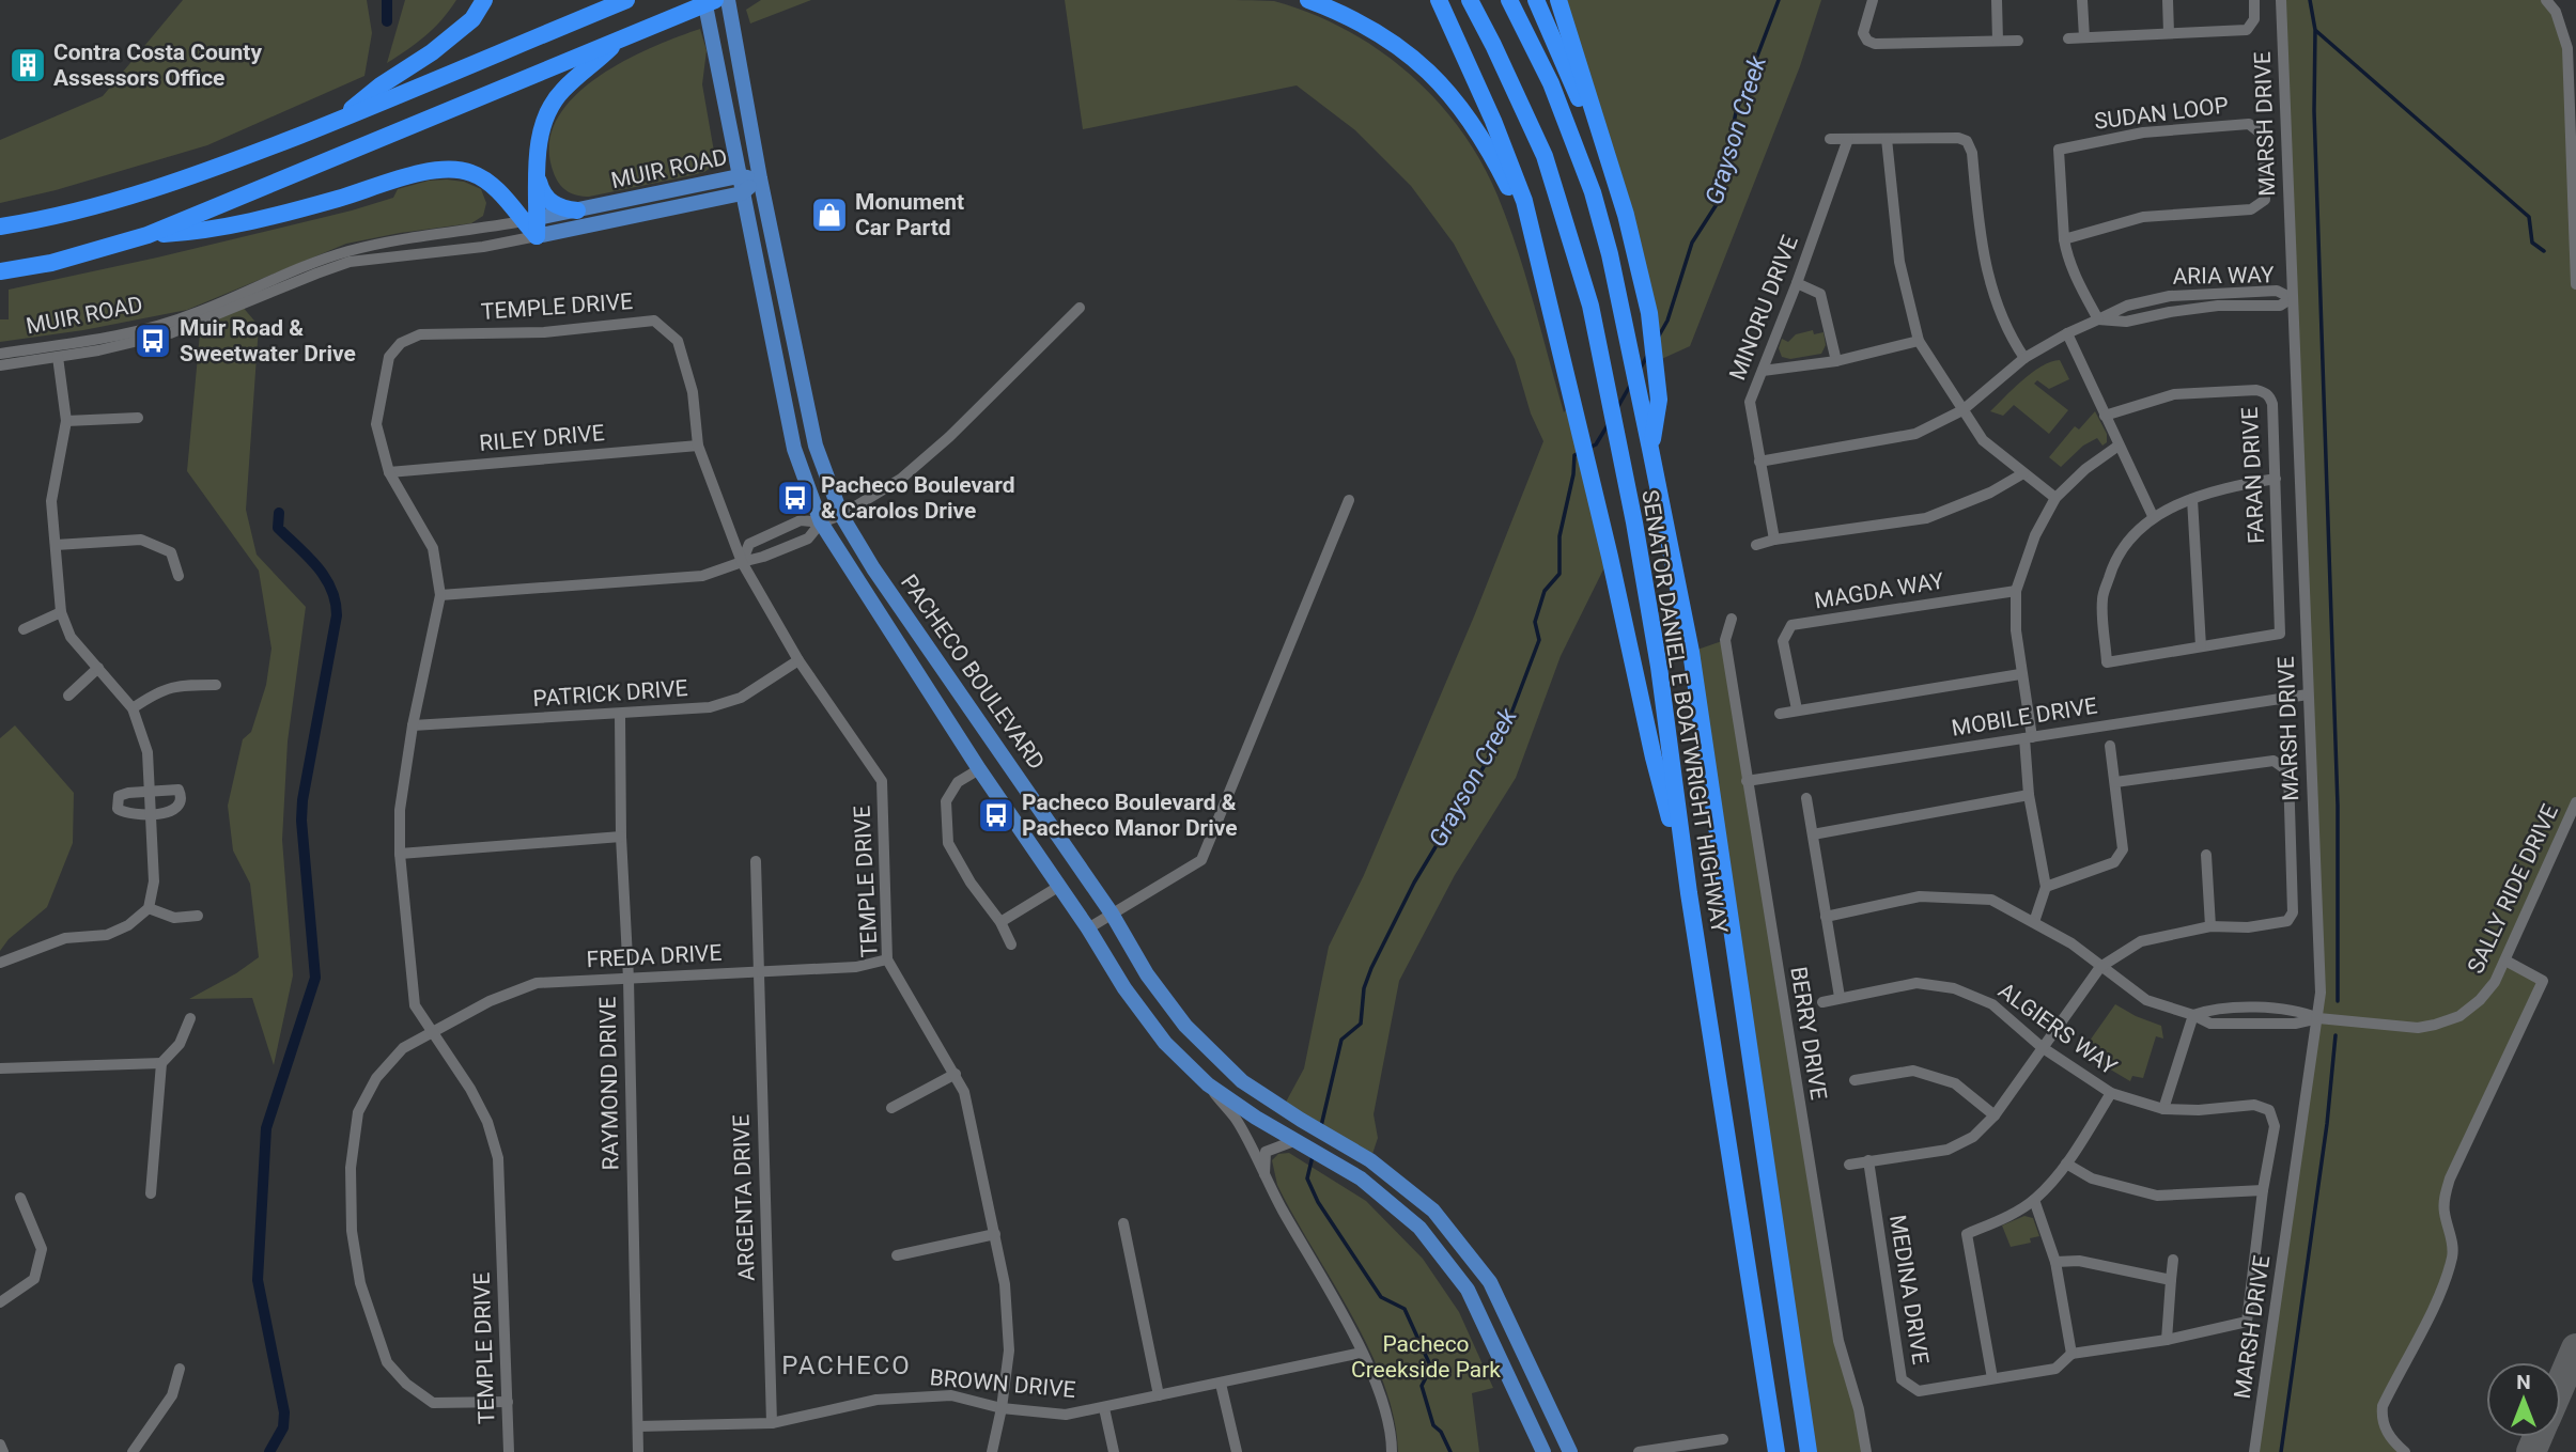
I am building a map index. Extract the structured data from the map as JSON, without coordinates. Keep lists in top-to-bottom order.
{
  "streets": {
    "highway": ["SENATOR DANIEL E BOATWRIGHT HIGHWAY"],
    "main road": ["MUIR ROAD", "PACHECO BOULEVARD"],
    "street": [
      "SUDAN LOOP",
      "MARSH DRIVE",
      "ARIA WAY",
      "TEMPLE DRIVE",
      "MINORU DRIVE",
      "RILEY DRIVE",
      "FARAN DRIVE",
      "MAGDA WAY",
      "PATRICK DRIVE",
      "MOBILE DRIVE",
      "SALLY RIDE DRIVE",
      "FREDA DRIVE",
      "ALGIERS WAY",
      "BERRY DRIVE",
      "RAYMOND DRIVE",
      "ARGENTA DRIVE",
      "MEDINA DRIVE",
      "BROWN DRIVE"
    ]
  },
  "crossings": [
    ["SUDAN LOOP", "ARIA WAY"],
    ["MARSH DRIVE", "ARIA WAY"],
    ["MARSH DRIVE", "MOBILE DRIVE"],
    ["MARSH DRIVE", "SALLY RIDE DRIVE"],
    ["MUIR ROAD", "PACHECO BOULEVARD"],
    ["ARIA WAY", "MINORU DRIVE"],
    ["TEMPLE DRIVE", "RILEY DRIVE"],
    ["TEMPLE DRIVE", "PATRICK DRIVE"],
    ["TEMPLE DRIVE", "FREDA DRIVE"],
    ["TEMPLE DRIVE", "BROWN DRIVE"],
    ["PATRICK DRIVE", "RAYMOND DRIVE"],
    ["MOBILE DRIVE", "BERRY DRIVE"],
    ["FREDA DRIVE", "RAYMOND DRIVE"],
    ["FREDA DRIVE", "ARGENTA DRIVE"],
    ["RAYMOND DRIVE", "BROWN DRIVE"],
    ["ARGENTA DRIVE", "BROWN DRIVE"]
  ],
  "districts": ["PACHECO"],
  "water": ["Grayson Creek"],
  "parks": ["Pacheco Creekside Park"],
  "places": {
    "building": ["Contra Costa County Assessors Office"],
    "shop": ["Monument Car Partd"],
    "bus stop": ["Muir Road & Sweetwater Drive", "Pacheco Boulevard & Carolos Drive", "Pacheco Boulevard & Pacheco Manor Drive"]
  },
  "north": "top"
}
